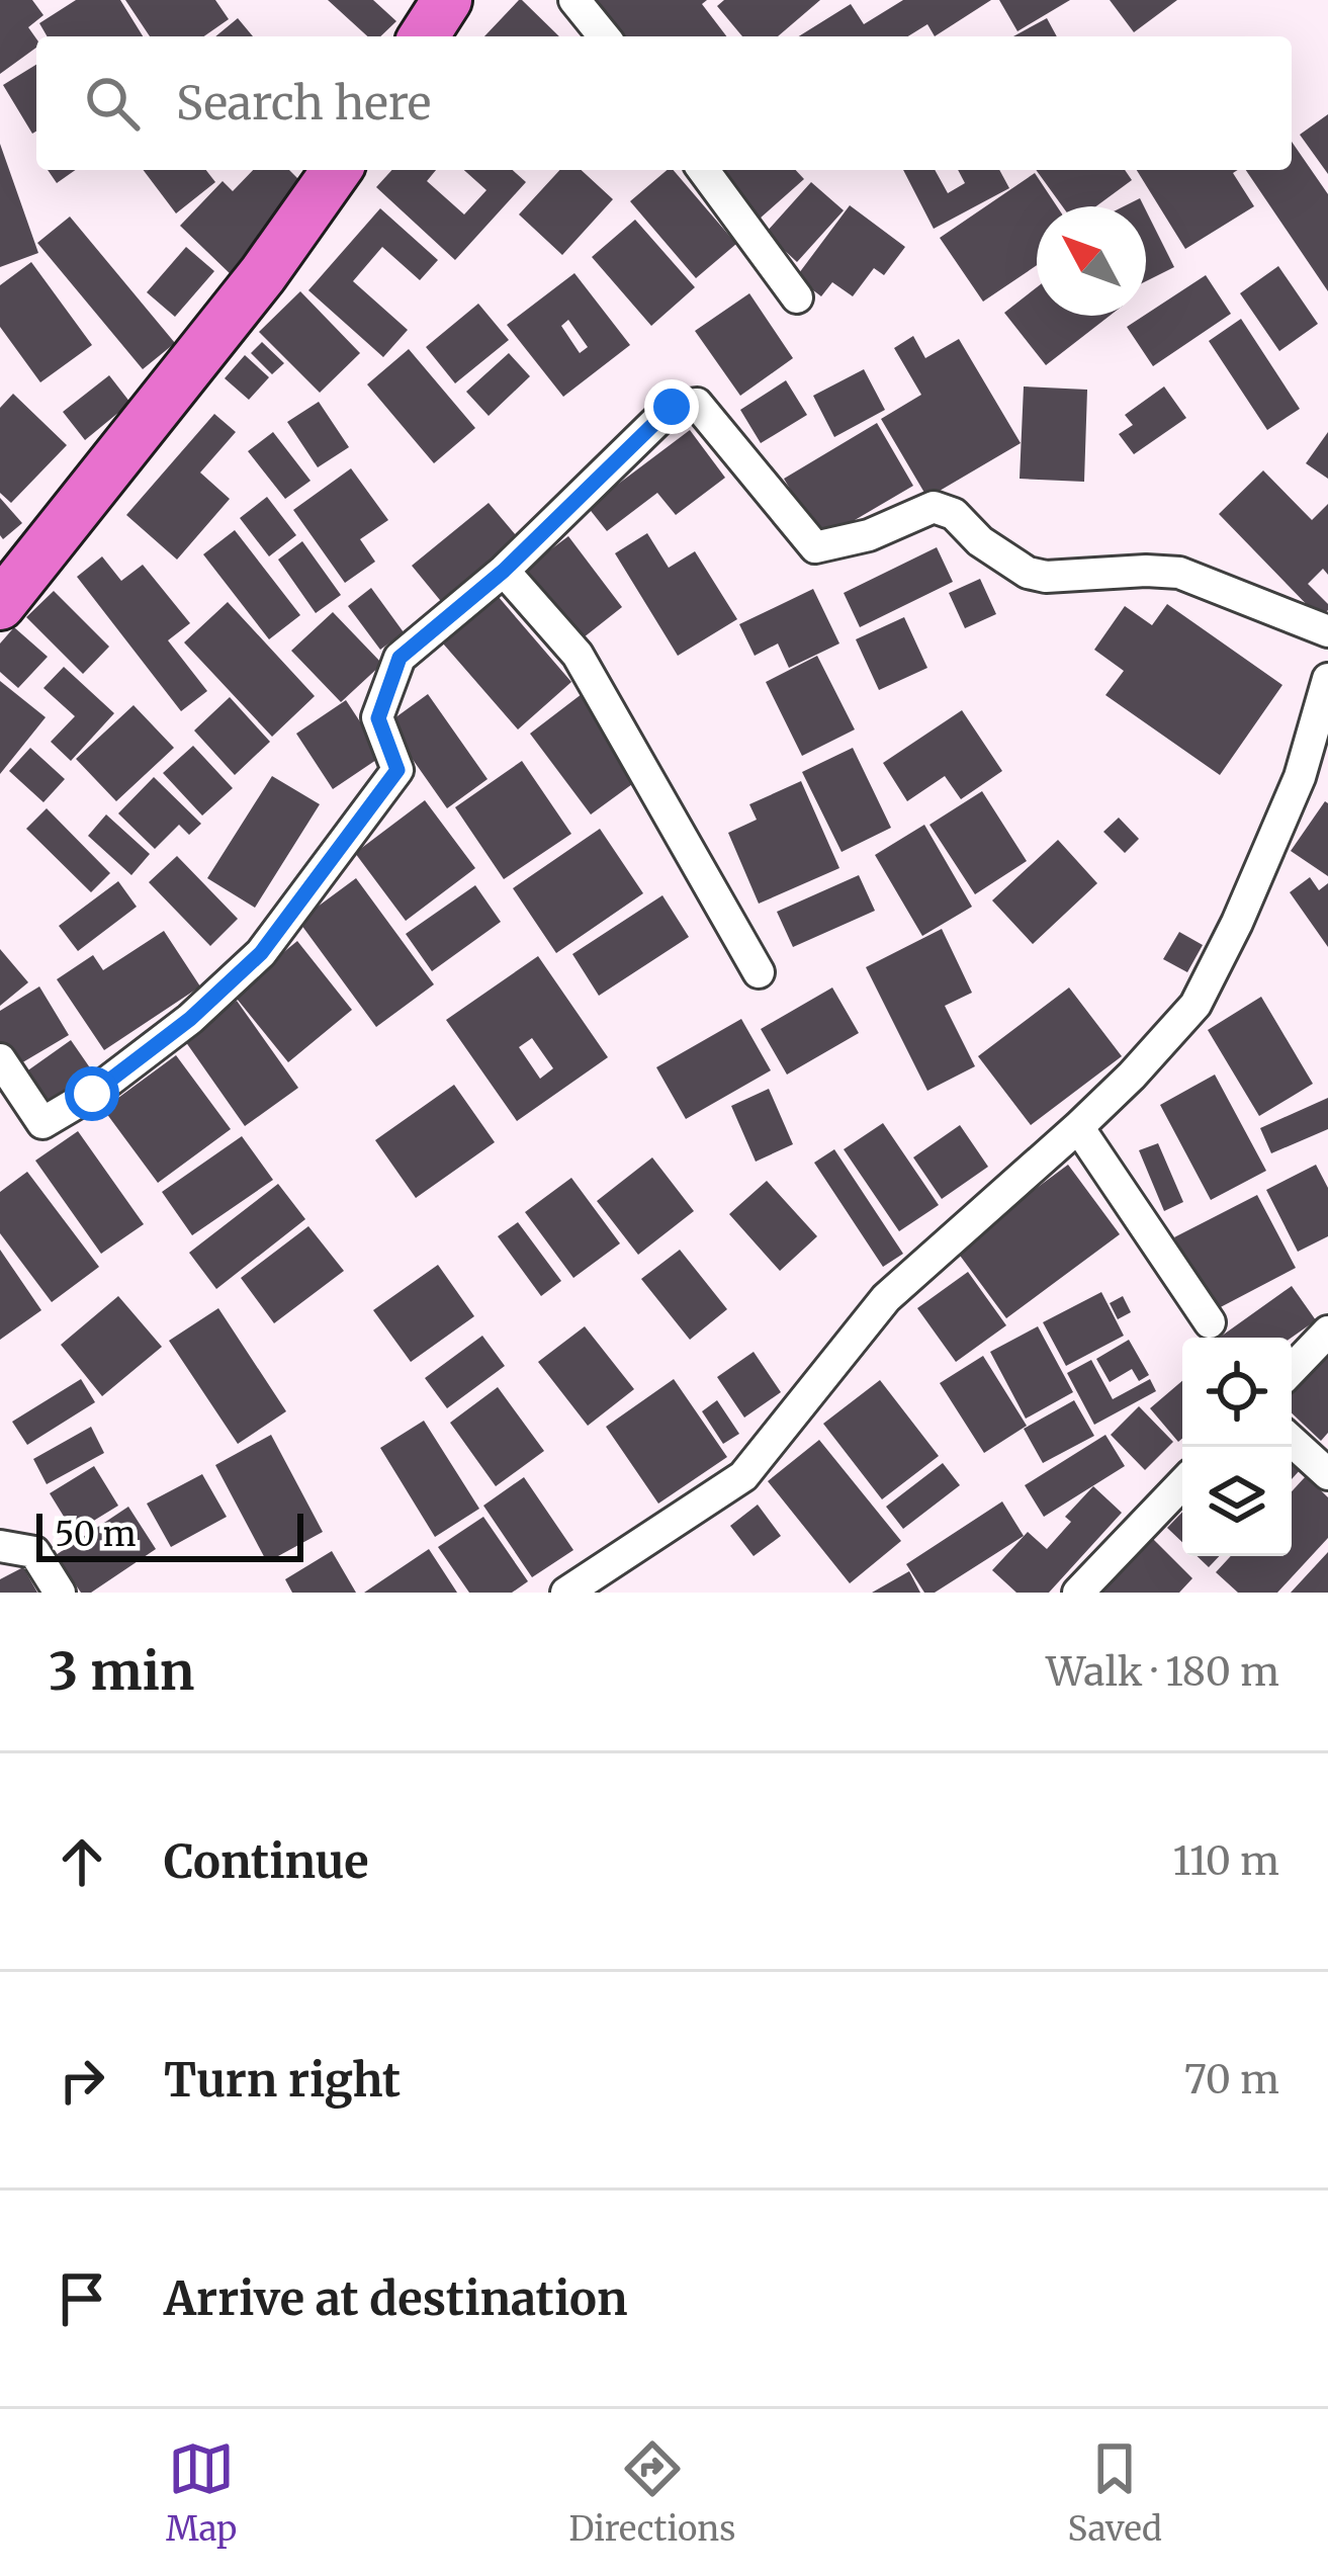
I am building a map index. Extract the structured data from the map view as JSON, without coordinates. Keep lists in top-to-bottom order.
{
  "scale_bar": "50 m",
  "north": "top left",
  "page": {
    "search": "Search here",
    "scale": "50 m",
    "heading": ["3 min", "Walk · 180 m"],
    "list": [
      ["Continue", "110 m"],
      ["Turn right", "70 m"],
      "Arrive at destination"
    ],
    "nav": ["Map", "Directions", "Saved"]
  }
}
